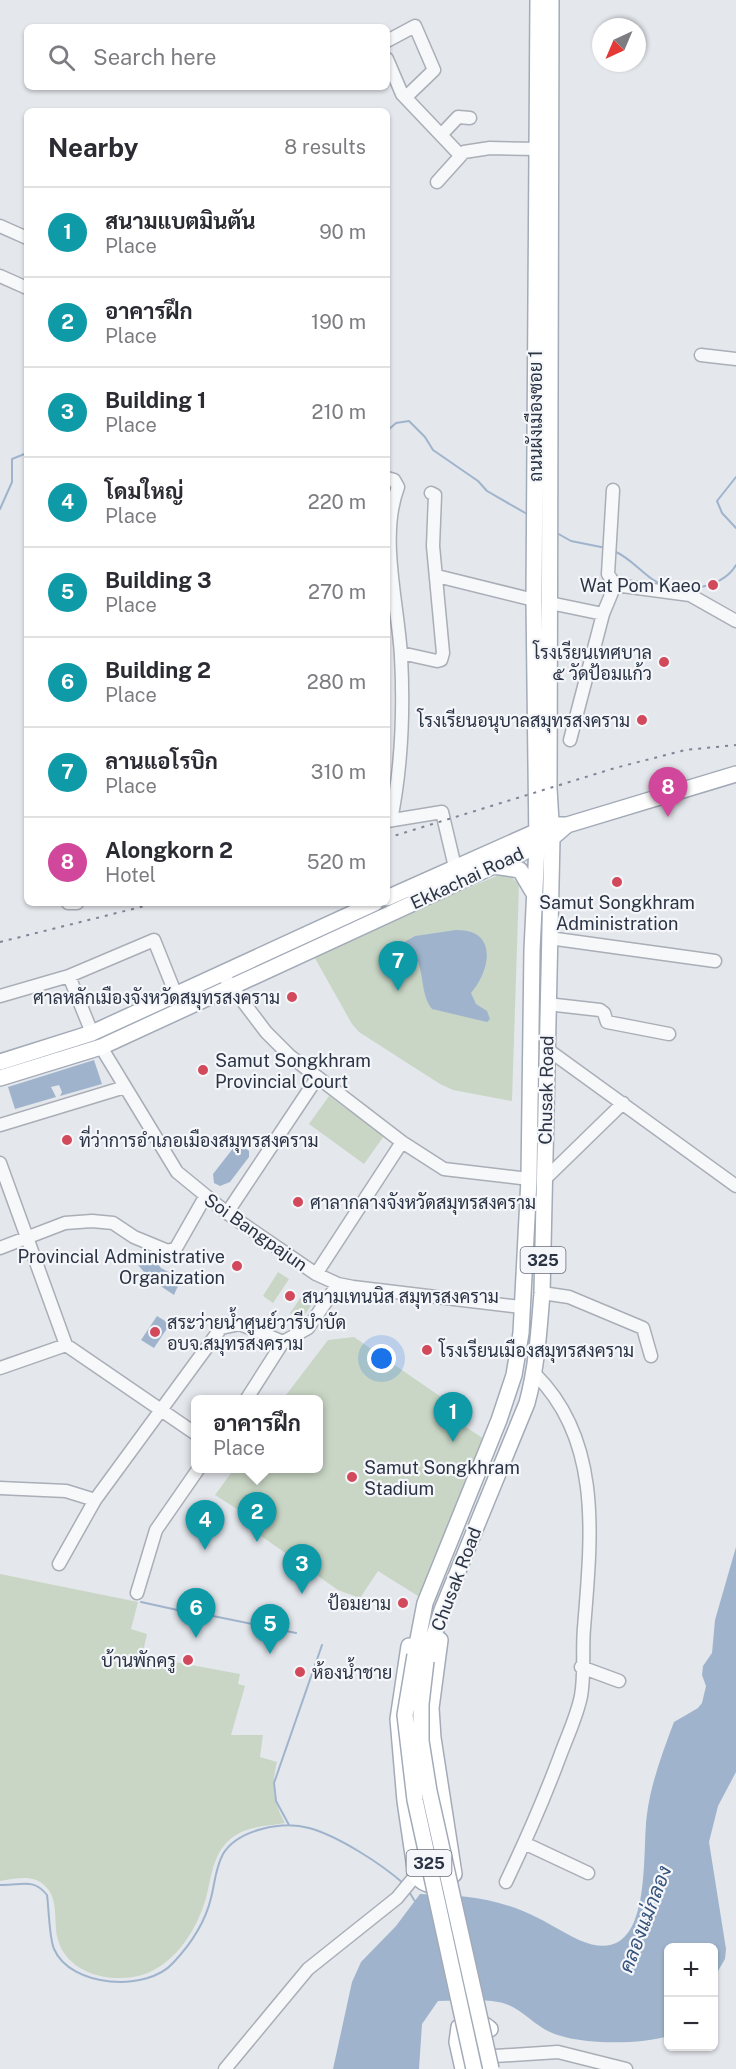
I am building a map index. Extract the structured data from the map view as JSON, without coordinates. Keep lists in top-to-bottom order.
{
  "streets": {
    "main road": [
      "ถนนผังเมืองซอย 1",
      "Ekkachai Road",
      "Chusak Road",
      "325"
    ],
    "street": ["Soi Bangpajun"]
  },
  "crossings": [
    ["ถนนผังเมืองซอย 1", "Ekkachai Road"],
    ["ถนนผังเมืองซอย 1", "Chusak Road"],
    ["Ekkachai Road", "Chusak Road"],
    ["Ekkachai Road", "Soi Bangpajun"],
    ["Chusak Road", "Soi Bangpajun"]
  ],
  "water": ["คลองแม่กลอง"],
  "places": [
    "Wat Pom Kaeo",
    "โรงเรียนเทศบาล ๕ วัดป้อมแก้ว",
    "โรงเรียนอนุบาลสมุทรสงคราม",
    "Samut Songkhram Administration",
    "ศาลหลักเมืองจังหวัดสมุทรสงคราม",
    "Samut Songkhram Provincial Court",
    "ที่ว่าการอำเภอเมืองสมุทรสงคราม",
    "ศาลากลางจังหวัดสมุทรสงคราม",
    "Provincial Administrative Organization",
    "สนามเทนนิส สมุทรสงคราม",
    "สระว่ายน้ำศูนย์วารีบำบัด อบจ.สมุทรสงคราม",
    "โรงเรียนเมืองสมุทรสงคราม",
    "Samut Songkhram Stadium",
    "ป้อมยาม",
    "บ้านพักครู",
    "ห้องน้ำชาย"
  ],
  "north": "bottom left",
  "page": {
    "search": "Search here",
    "heading": ["Nearby", "8 results"],
    "list": [
      {
        "mark": "1",
        "name": "สนามแบตมินตัน",
        "note": "Place",
        "value": "90 m"
      },
      {
        "mark": "2",
        "name": "อาคารฝึก",
        "note": "Place",
        "value": "190 m"
      },
      {
        "mark": "3",
        "name": "Building 1",
        "note": "Place",
        "value": "210 m"
      },
      {
        "mark": "4",
        "name": "โดมใหญ่",
        "note": "Place",
        "value": "220 m"
      },
      {
        "mark": "5",
        "name": "Building 3",
        "note": "Place",
        "value": "270 m"
      },
      {
        "mark": "6",
        "name": "Building 2",
        "note": "Place",
        "value": "280 m"
      },
      {
        "mark": "7",
        "name": "ลานแอโรบิก",
        "note": "Place",
        "value": "310 m"
      },
      {
        "mark": "8",
        "name": "Alongkorn 2",
        "note": "Hotel",
        "value": "520 m"
      }
    ],
    "pins": [
      "8",
      "7",
      "1",
      "2",
      "4",
      "3",
      "6",
      "5"
    ],
    "popup": ["อาคารฝึก", "Place"],
    "map_buttons": ["+", "−"]
  }
}
